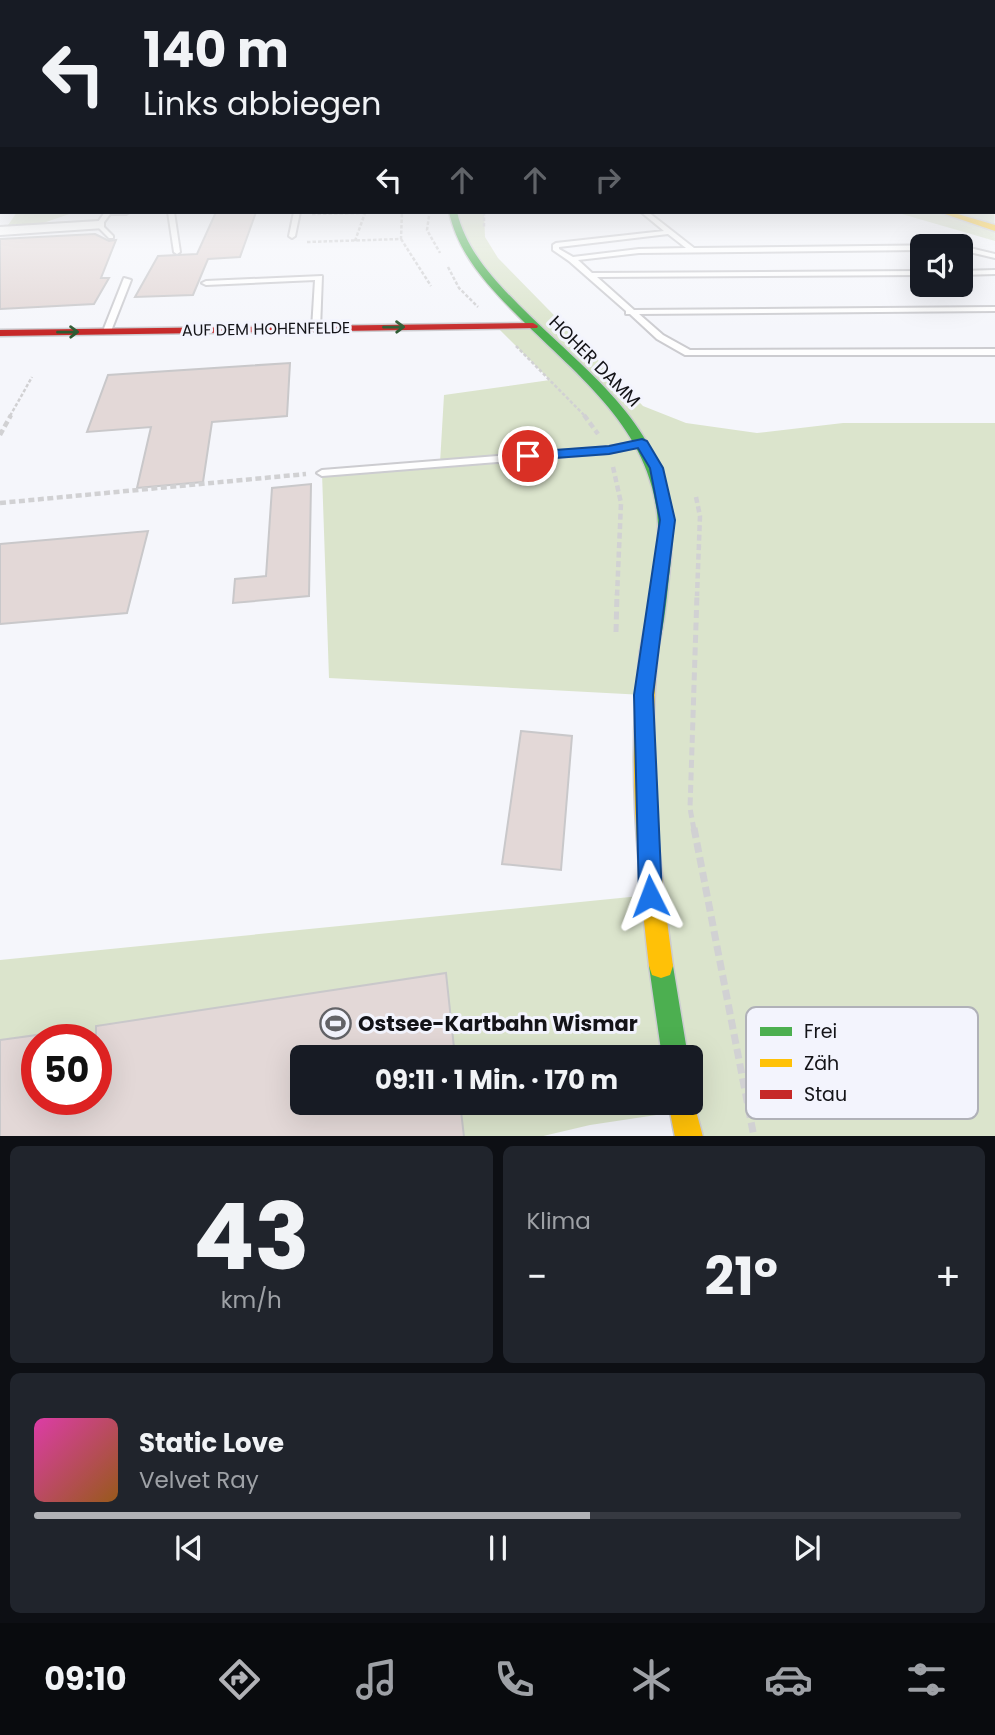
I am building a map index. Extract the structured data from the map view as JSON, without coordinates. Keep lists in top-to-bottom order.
{
  "streets": {
    "main road": ["AUF DEM HOHENFELDE", "HOHER DAMM"]
  },
  "crossings": [
    ["AUF DEM HOHENFELDE", "HOHER DAMM"]
  ],
  "one_way": ["AUF DEM HOHENFELDE"],
  "places": {
    "sports": ["Ostsee-Kartbahn Wismar"]
  },
  "legend": ["Frei", "Zäh", "Stau"],
  "page": {
    "turn": ["140 m", "Links abbiegen"],
    "limit": "50",
    "trip": "09:11 · 1 Min. · 170 m",
    "tile": [
      ["43", "km/h"],
      "Klima"
    ],
    "heat": ["−", "21°", "+"],
    "song": ["Static Love", "Velvet Ray"],
    "tabs": "09:10"
  }
}
